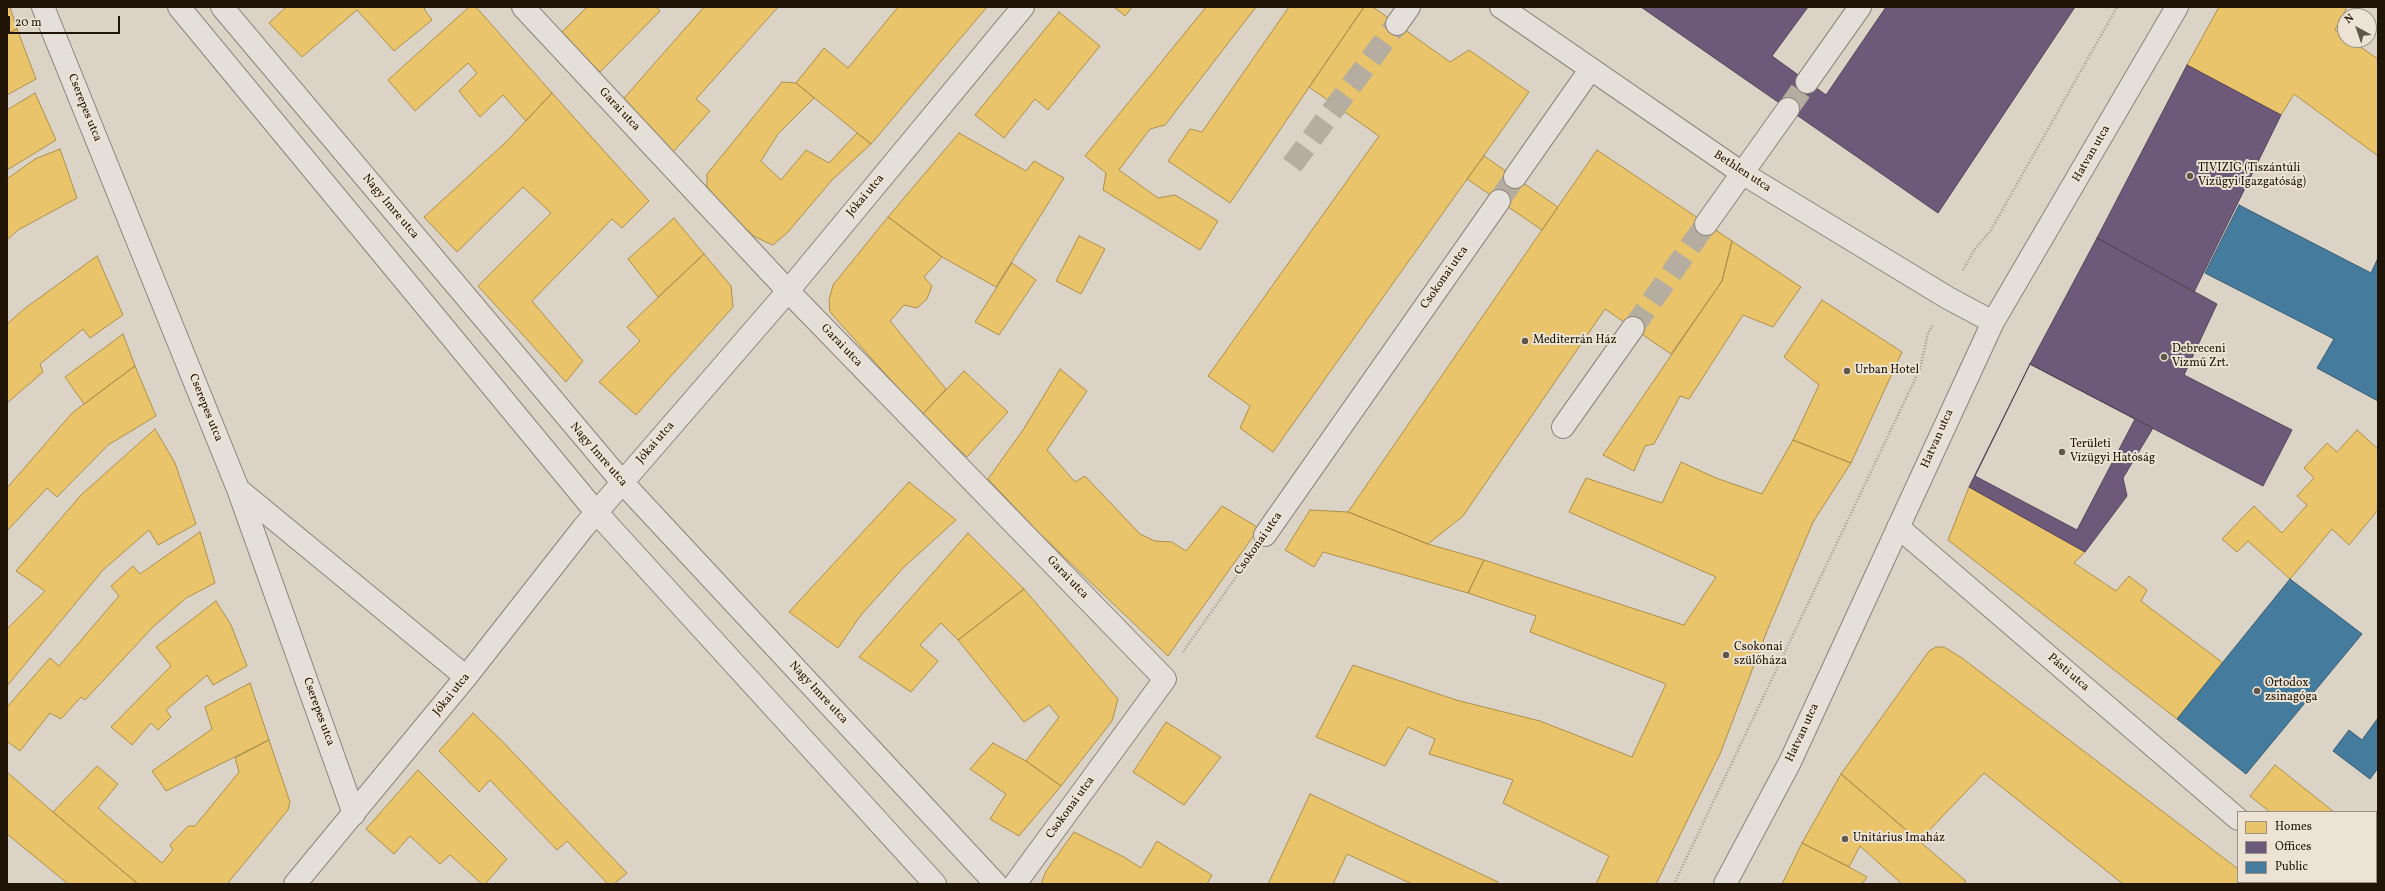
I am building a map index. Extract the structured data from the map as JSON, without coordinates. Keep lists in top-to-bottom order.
{
  "streets": {
    "street": [
      "Cserepes utca",
      "Garai utca",
      "Hatvan utca",
      "Bethlen utca",
      "Jókai utca",
      "Nagy Imre utca",
      "Csokonai utca",
      "Pásti utca"
    ]
  },
  "crossings": [
    ["Cserepes utca", "Jókai utca"],
    ["Garai utca", "Jókai utca"],
    ["Garai utca", "Csokonai utca"],
    ["Hatvan utca", "Bethlen utca"],
    ["Hatvan utca", "Pásti utca"],
    ["Jókai utca", "Nagy Imre utca"]
  ],
  "places": [
    "TIVIZIG (Tiszántúli Vízügyi Igazgatóság)",
    "Mediterrán Ház",
    "Debreceni Vízmű Zrt.",
    "Urban Hotel",
    "Területi Vízügyi Hatóság",
    "Csokonai szülőháza",
    "Ortodox zsinagóga",
    "Unitárius Imaház"
  ],
  "legend": ["Homes", "Offices", "Public"],
  "scale_bar": "20 m",
  "north": "top left"
}
